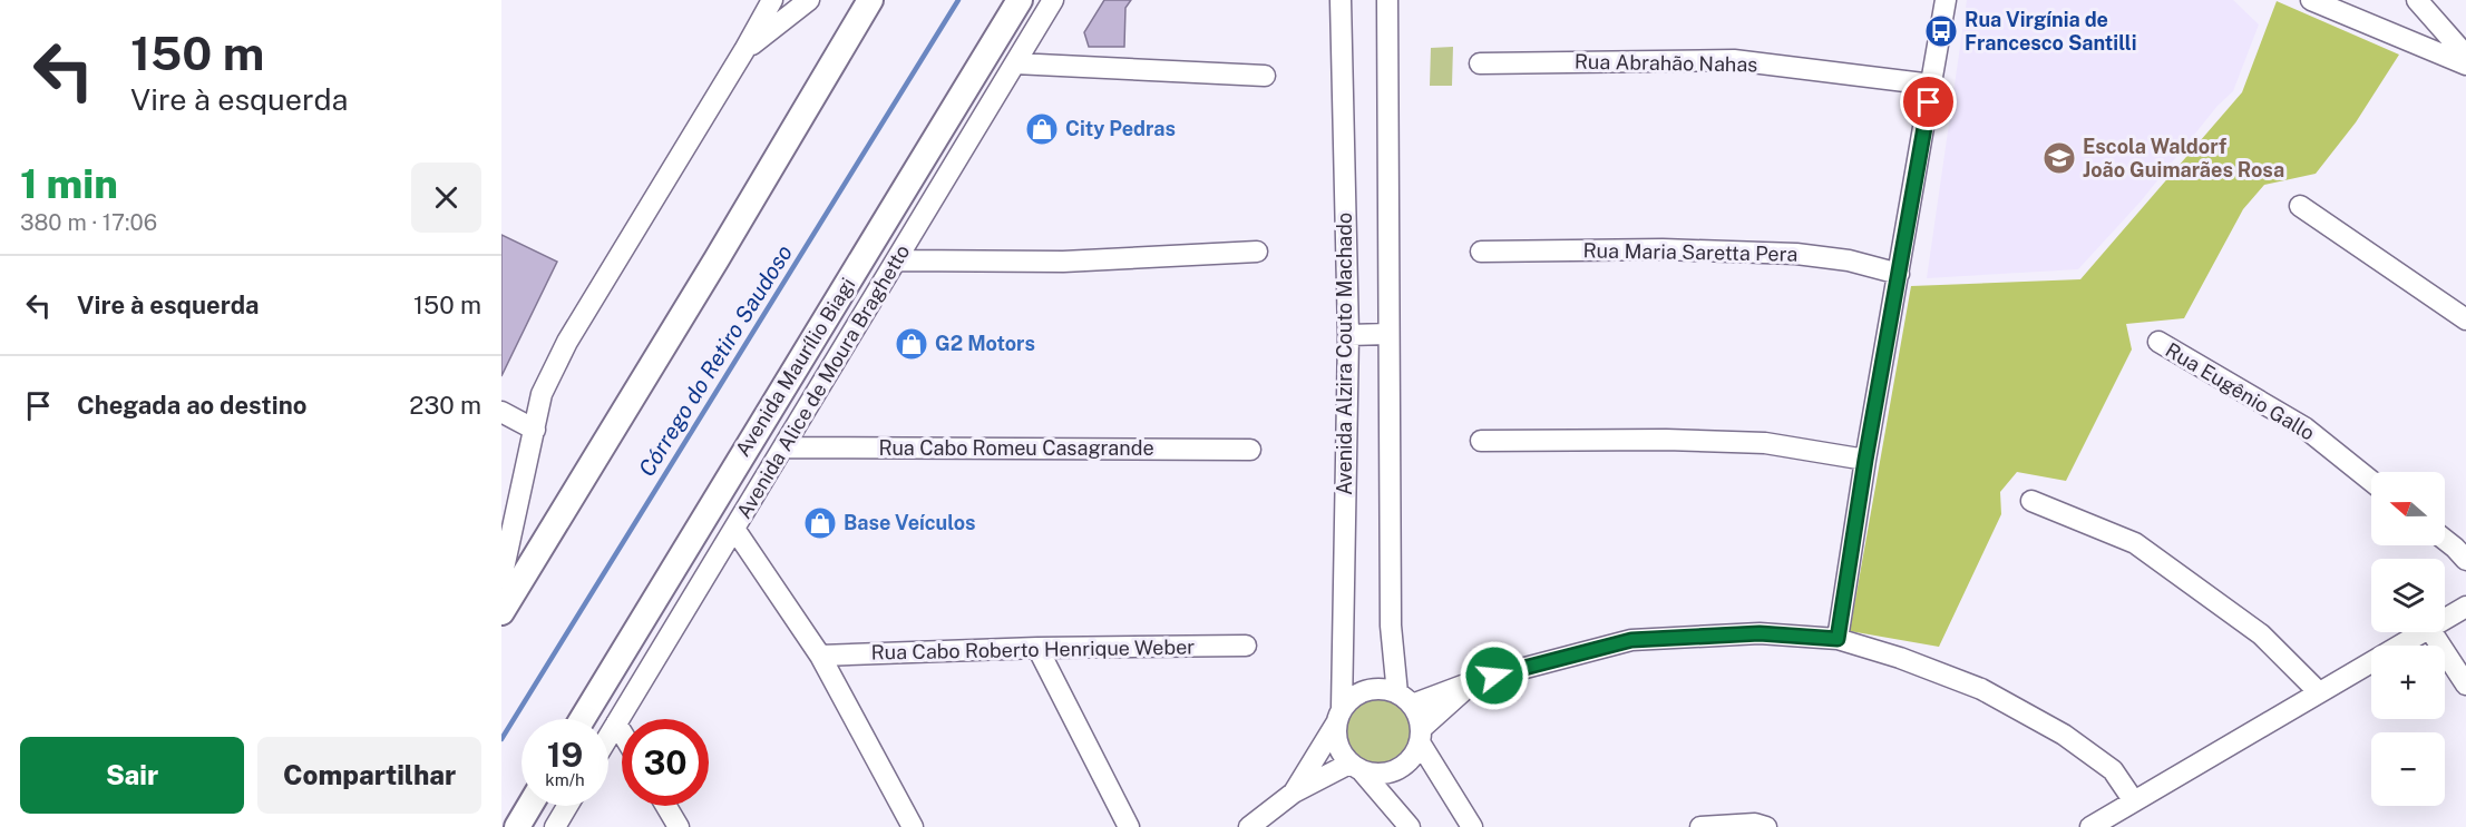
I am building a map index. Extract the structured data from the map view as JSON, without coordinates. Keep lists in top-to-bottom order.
{
  "streets": {
    "main road": ["Avenida Maurílio Biagi"],
    "street": [
      "Rua Abrahão Nahas",
      "Rua Maria Saretta Pera",
      "Avenida Alzira Couto Machado",
      "Avenida Alice de Moura Braghetto",
      "Rua Eugênio Gallo",
      "Rua Cabo Romeu Casagrande",
      "Rua Cabo Roberto Henrique Weber"
    ]
  },
  "crossings": [
    ["Avenida Alice de Moura Braghetto", "Rua Cabo Romeu Casagrande"]
  ],
  "water": ["Córrego do Retiro Saudoso"],
  "places": {
    "bus stop": ["Rua Virgínia de Francesco Santilli"],
    "shop": ["City Pedras", "G2 Motors", "Base Veículos"],
    "school or university": ["Escola Waldorf João Guimarães Rosa"]
  },
  "north": "left",
  "page": {
    "turn": ["150 m", "Vire à esquerda"],
    "heading": ["1 min", "380 m · 17:06"],
    "list": [
      {
        "name": "Vire à esquerda",
        "value": "150 m"
      },
      {
        "name": "Chegada ao destino",
        "value": "230 m"
      }
    ],
    "map_buttons": ["+", "−"],
    "speed": "19 km/h",
    "limit": "30",
    "buttons": ["Sair", "Compartilhar"]
  }
}
